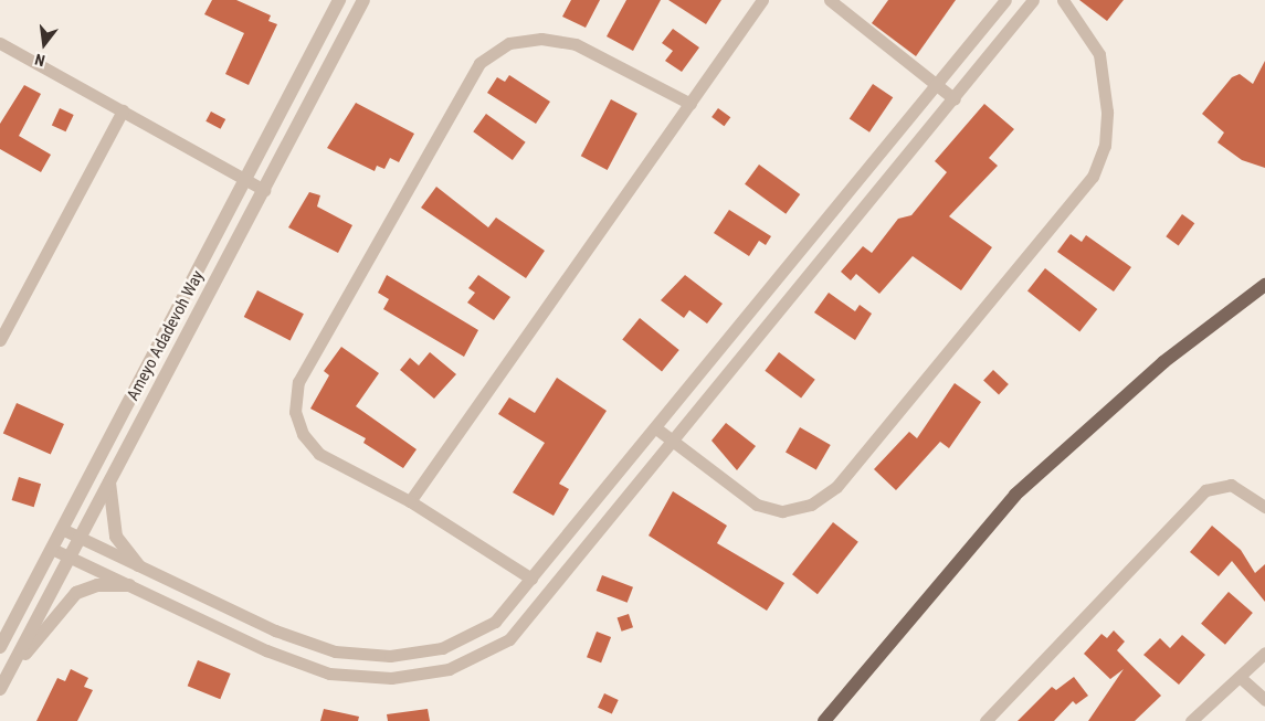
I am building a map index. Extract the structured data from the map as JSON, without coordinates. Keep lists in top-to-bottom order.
{
  "streets": {
    "street": ["Ameyo Adadevoh Way"]
  },
  "north": "bottom"
}
